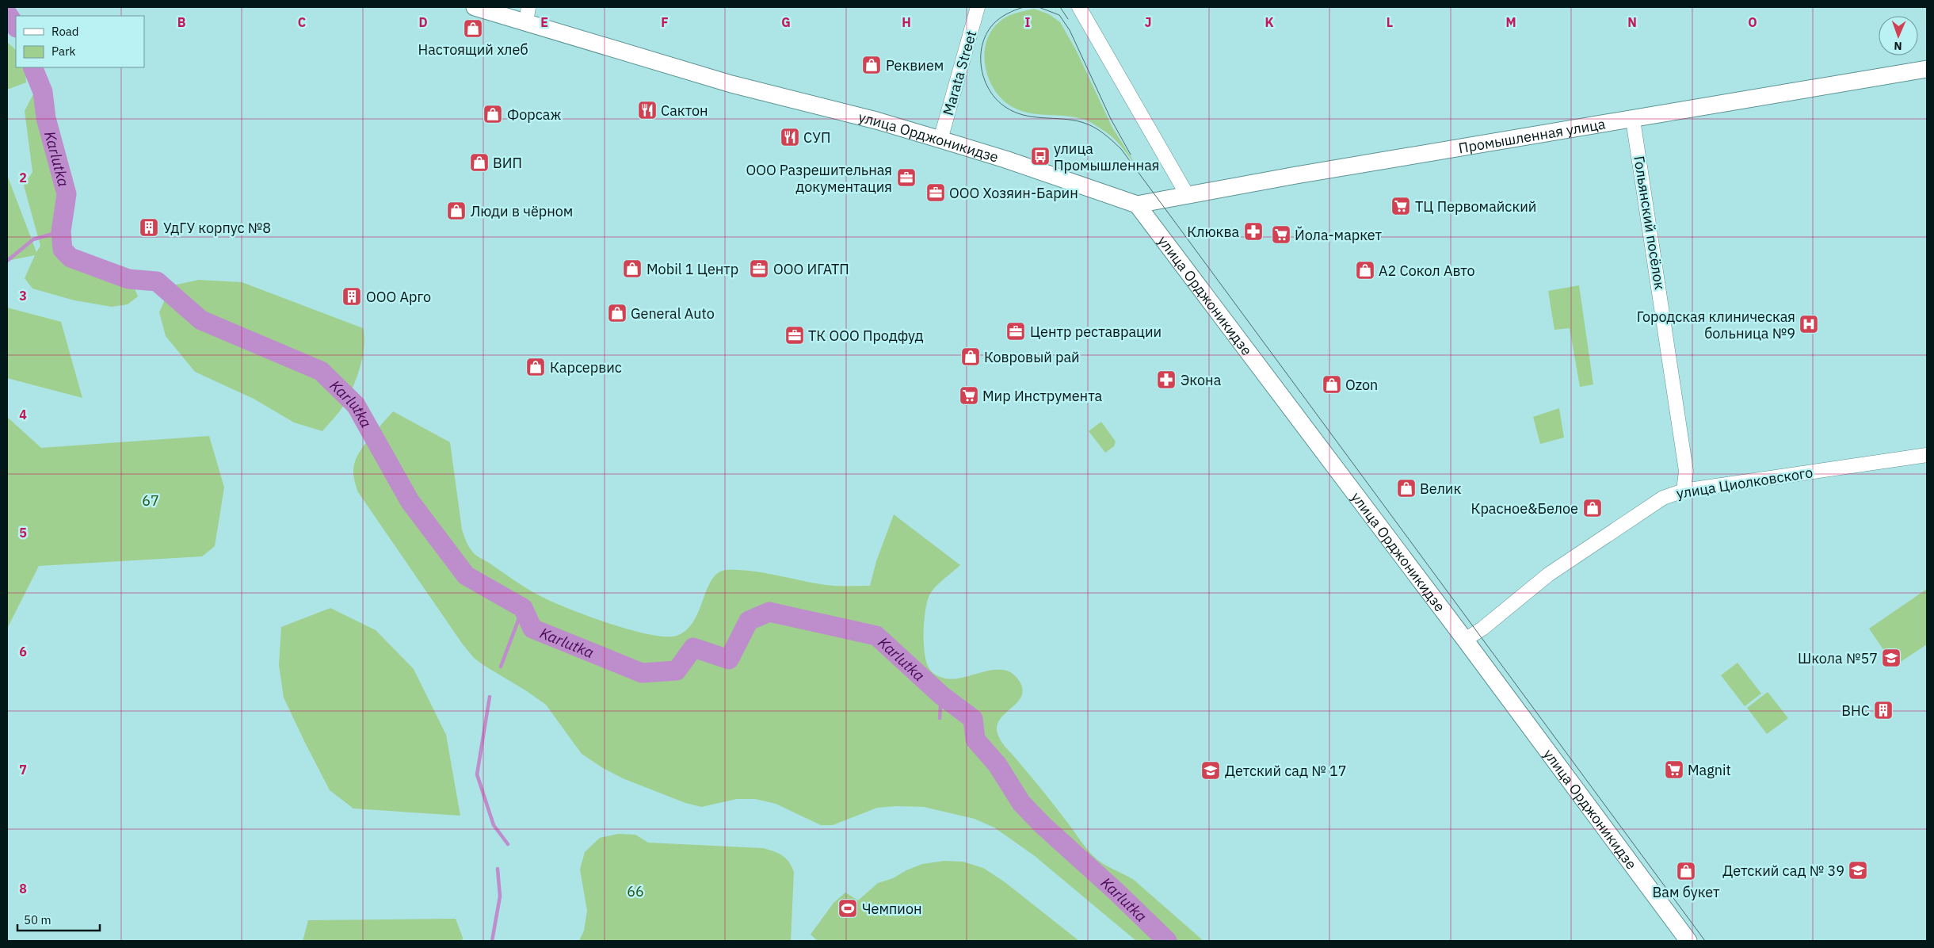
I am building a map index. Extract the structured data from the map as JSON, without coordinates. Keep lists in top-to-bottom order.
{
  "streets": {
    "main road": ["Промышленная улица", "улица Орджоникидзе"],
    "street": ["Marata Street", "Гольянский посёлок", "улица Циолковского"]
  },
  "crossings": [
    ["Marata Street", "улица Орджоникидзе"],
    ["Промышленная улица", "улица Орджоникидзе"],
    ["Промышленная улица", "Гольянский посёлок"],
    ["улица Орджоникидзе", "улица Циолковского"],
    ["Гольянский посёлок", "улица Циолковского"]
  ],
  "water": ["Karlutka"],
  "parks": ["67", "66"],
  "places": {
    "shop": [
      "Настоящий хлеб",
      "Реквием",
      "Форсаж",
      "ВИП",
      "Люди в чёрном",
      "Mobil 1 Центр",
      "А2 Сокол Авто",
      "General Auto",
      "Ковровый рай",
      "Карсервис",
      "Ozon",
      "Велик",
      "Красное&Белое",
      "Вам букет"
    ],
    "restaurant": ["Сактон", "СУП"],
    "bus stop": ["улица Промышленная"],
    "office": [
      "ООО Разрешительная документация",
      "ООО Хозяин-Барин",
      "ООО ИГАТП",
      "Центр реставрации",
      "ТК ООО Продфуд"
    ],
    "supermarket": [
      "ТЦ Первомайский",
      "Йола-маркет",
      "Мир Инструмента",
      "Magnit"
    ],
    "building": ["УдГУ корпус №8", "ООО Арго", "ВНС"],
    "pharmacy": ["Клюква", "Экона"],
    "hospital": ["Городская клиническая больница №9"],
    "school or university": ["Школа №57", "Детский сад № 17", "Детский сад № 39"],
    "sports": ["Чемпион"]
  },
  "legend": ["Road", "Park"],
  "scale_bar": "50 m",
  "north": "bottom",
  "grid": {
    "columns": [
      "B",
      "C",
      "D",
      "E",
      "F",
      "G",
      "H",
      "I",
      "J",
      "K",
      "L",
      "M",
      "N",
      "O"
    ],
    "rows": [
      "2",
      "3",
      "4",
      "5",
      "6",
      "7",
      "8"
    ]
  }
}
